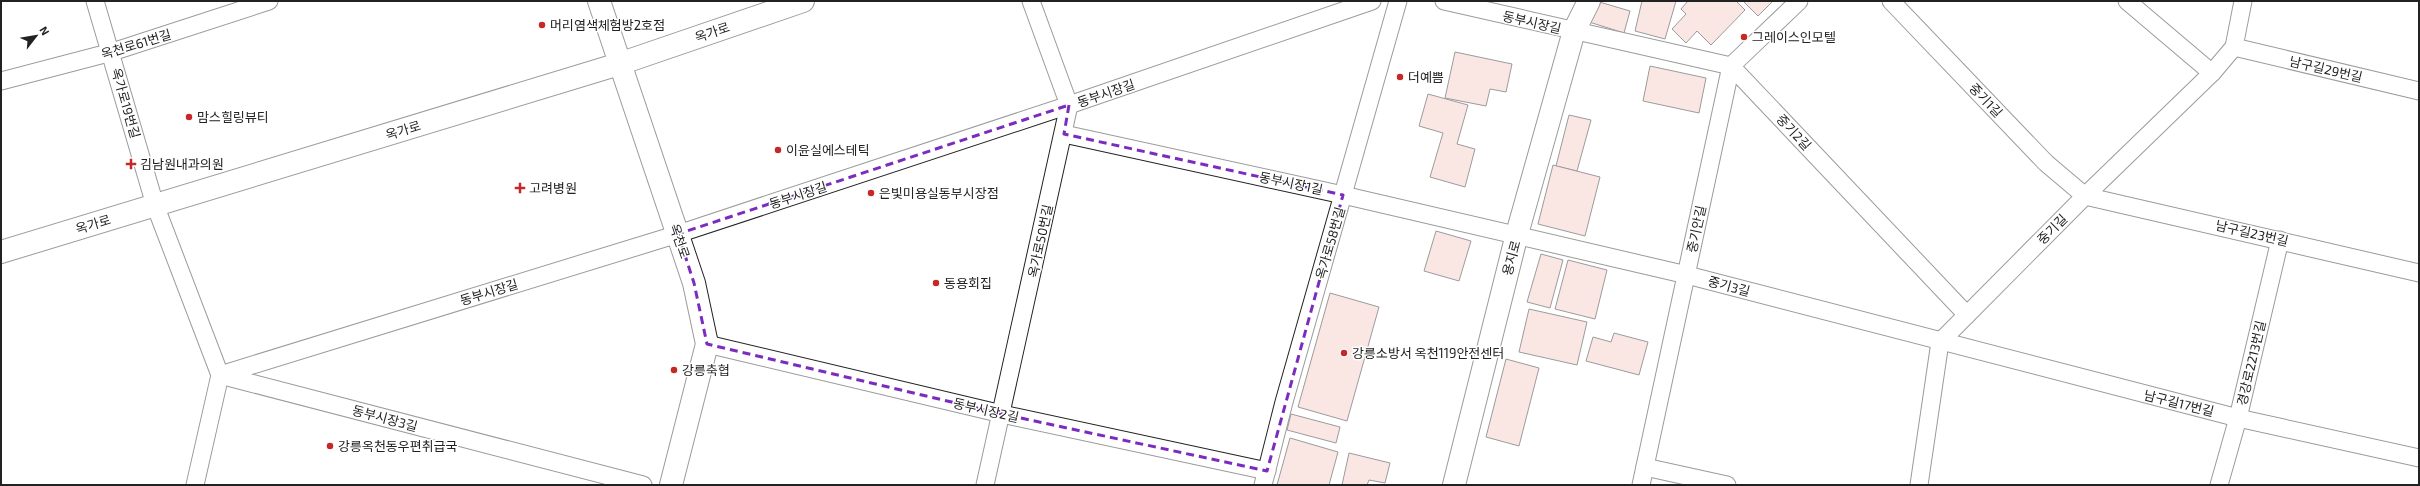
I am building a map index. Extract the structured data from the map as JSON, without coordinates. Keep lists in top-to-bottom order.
{
  "streets": {
    "street": [
      "동부시장길",
      "옥가로",
      "옥천로61번길",
      "남구길29번길",
      "중기1길",
      "옥가로19번길",
      "중기2길",
      "동부시장1길",
      "중기안길",
      "중기길",
      "남구길23번길",
      "옥천로",
      "옥가로50번길",
      "옥가로58번길",
      "용지로",
      "중기3길",
      "경강로2213번길",
      "남구길17번길",
      "동부시장2길",
      "동부시장3길"
    ]
  },
  "crossings": [
    ["동부시장길", "옥가로19번길"],
    ["동부시장길", "옥천로"],
    ["동부시장길", "옥가로50번길"],
    ["동부시장길", "용지로"],
    ["동부시장길", "동부시장3길"],
    ["옥가로", "옥가로19번길"],
    ["옥가로", "옥천로"],
    ["옥천로61번길", "옥가로19번길"],
    ["남구길29번길", "중기길"],
    ["중기1길", "중기길"],
    ["중기1길", "남구길23번길"],
    ["옥가로19번길", "동부시장3길"],
    ["중기2길", "중기안길"],
    ["중기2길", "중기길"],
    ["동부시장1길", "옥가로50번길"],
    ["동부시장1길", "옥가로58번길"],
    ["동부시장1길", "용지로"],
    ["동부시장1길", "중기3길"],
    ["중기안길", "중기3길"],
    ["중기길", "남구길23번길"],
    ["중기길", "중기3길"],
    ["중기길", "남구길17번길"],
    ["남구길23번길", "경강로2213번길"],
    ["옥천로", "동부시장2길"],
    ["옥가로50번길", "동부시장2길"],
    ["옥가로58번길", "동부시장2길"],
    ["용지로", "중기3길"],
    ["중기3길", "남구길17번길"],
    ["경강로2213번길", "남구길17번길"]
  ],
  "places": {
    "other": [
      "머리염색체험방2호점",
      "그레이스인모텔",
      "더예쁨",
      "맘스힐링뷰티",
      "이윤실에스테틱",
      "은빛미용실동부시장점",
      "동용회집",
      "강릉소방서 옥천119안전센터",
      "강릉축협",
      "강릉옥천동우편취급국"
    ],
    "health": ["김남원내과의원", "고려병원"]
  },
  "north": "top right"
}
